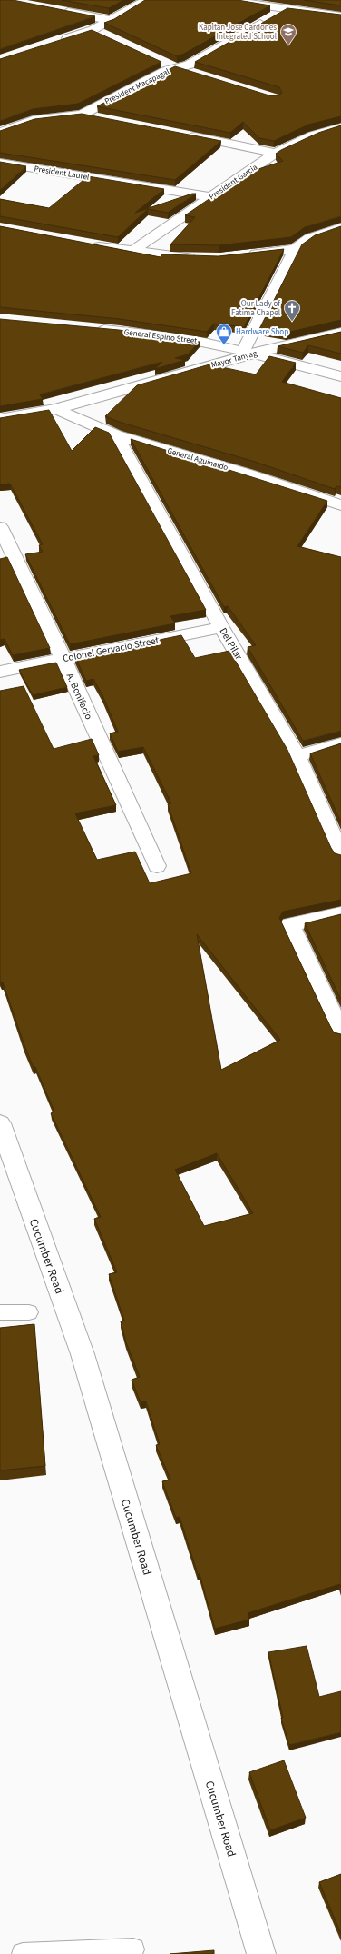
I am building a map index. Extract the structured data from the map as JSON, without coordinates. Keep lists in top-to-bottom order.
{
  "streets": {
    "street": [
      "President Macapagal",
      "President Laurel",
      "President Garcia",
      "General Espino Street",
      "Mayor Tanyag",
      "General Aguinaldo",
      "Del Pilar",
      "Colonel Gervacio Street",
      "A. Bonifacio",
      "Cucumber Road"
    ]
  },
  "crossings": [
    ["President Laurel", "President Garcia"],
    ["General Espino Street", "Mayor Tanyag"],
    ["Mayor Tanyag", "General Aguinaldo"],
    ["General Aguinaldo", "Del Pilar"],
    ["Del Pilar", "Colonel Gervacio Street"],
    ["Colonel Gervacio Street", "A. Bonifacio"]
  ],
  "places": {
    "school or university": ["Kapitan Jose Cardones Integrated School"],
    "church": ["Our Lady of Fatima Chapel"],
    "shop": ["Hardware Shop"]
  }
}
